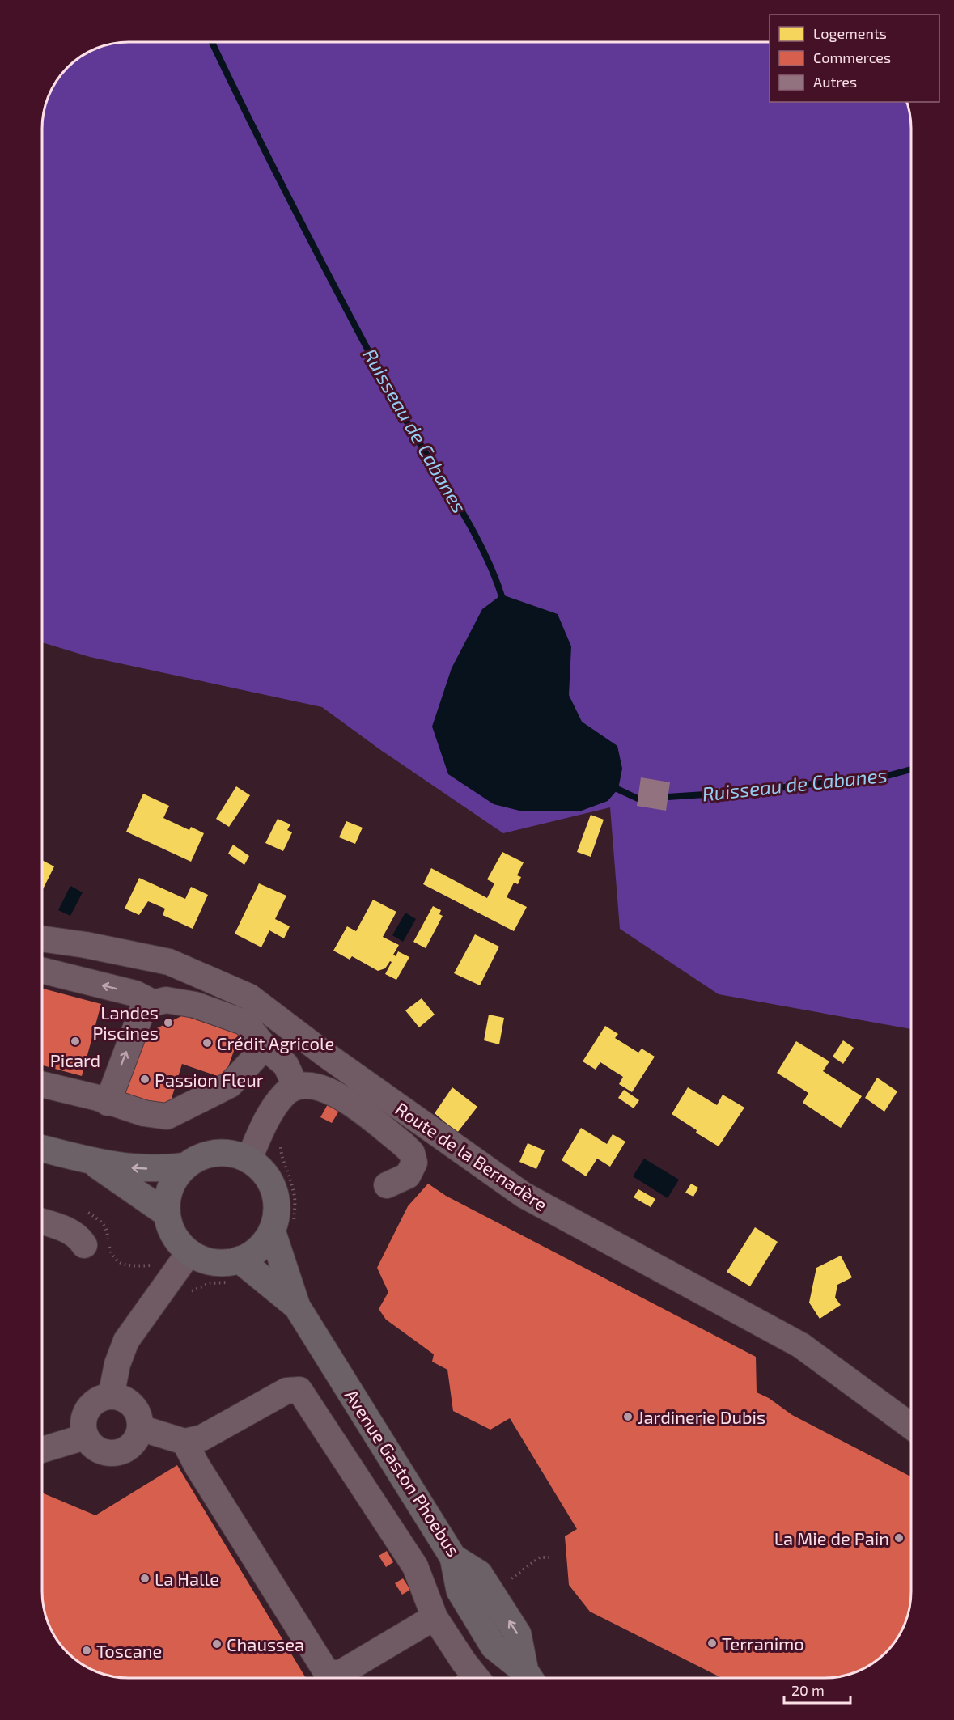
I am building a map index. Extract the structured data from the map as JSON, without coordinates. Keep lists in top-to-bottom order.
{
  "streets": {
    "main road": ["Avenue Gaston Phoebus"],
    "street": ["Route de la Bernadère"]
  },
  "water": ["Ruisseau de Cabanes"],
  "places": [
    "Landes Piscines",
    "Picard",
    "Crédit Agricole",
    "Passion Fleur",
    "Jardinerie Dubis",
    "La Mie de Pain",
    "La Halle",
    "Terranimo",
    "Chaussea",
    "Toscane"
  ],
  "legend": ["Logements", "Commerces", "Autres"],
  "scale_bar": "20 m"
}
